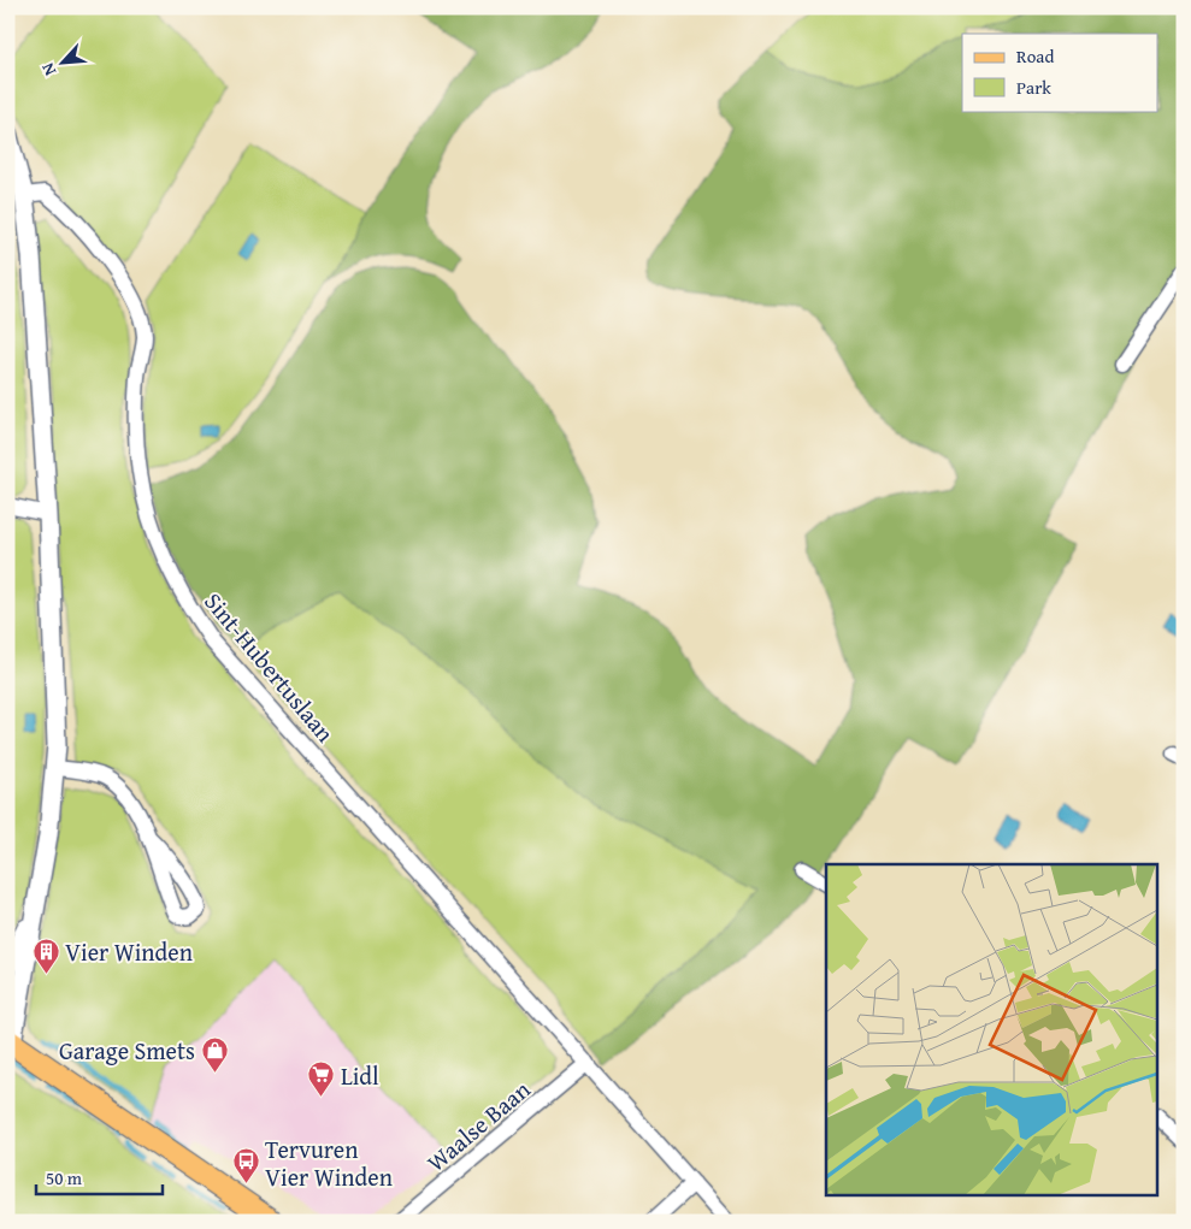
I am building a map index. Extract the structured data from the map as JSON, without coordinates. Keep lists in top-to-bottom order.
{
  "streets": {
    "street": ["Sint-Hubertuslaan", "Waalse Baan"]
  },
  "crossings": [
    ["Sint-Hubertuslaan", "Waalse Baan"]
  ],
  "places": {
    "building": ["Vier Winden"],
    "shop": ["Garage Smets"],
    "supermarket": ["Lidl"],
    "bus stop": ["Tervuren Vier Winden"]
  },
  "legend": ["Road", "Park"],
  "scale_bar": "50 m",
  "north": "bottom left"
}
